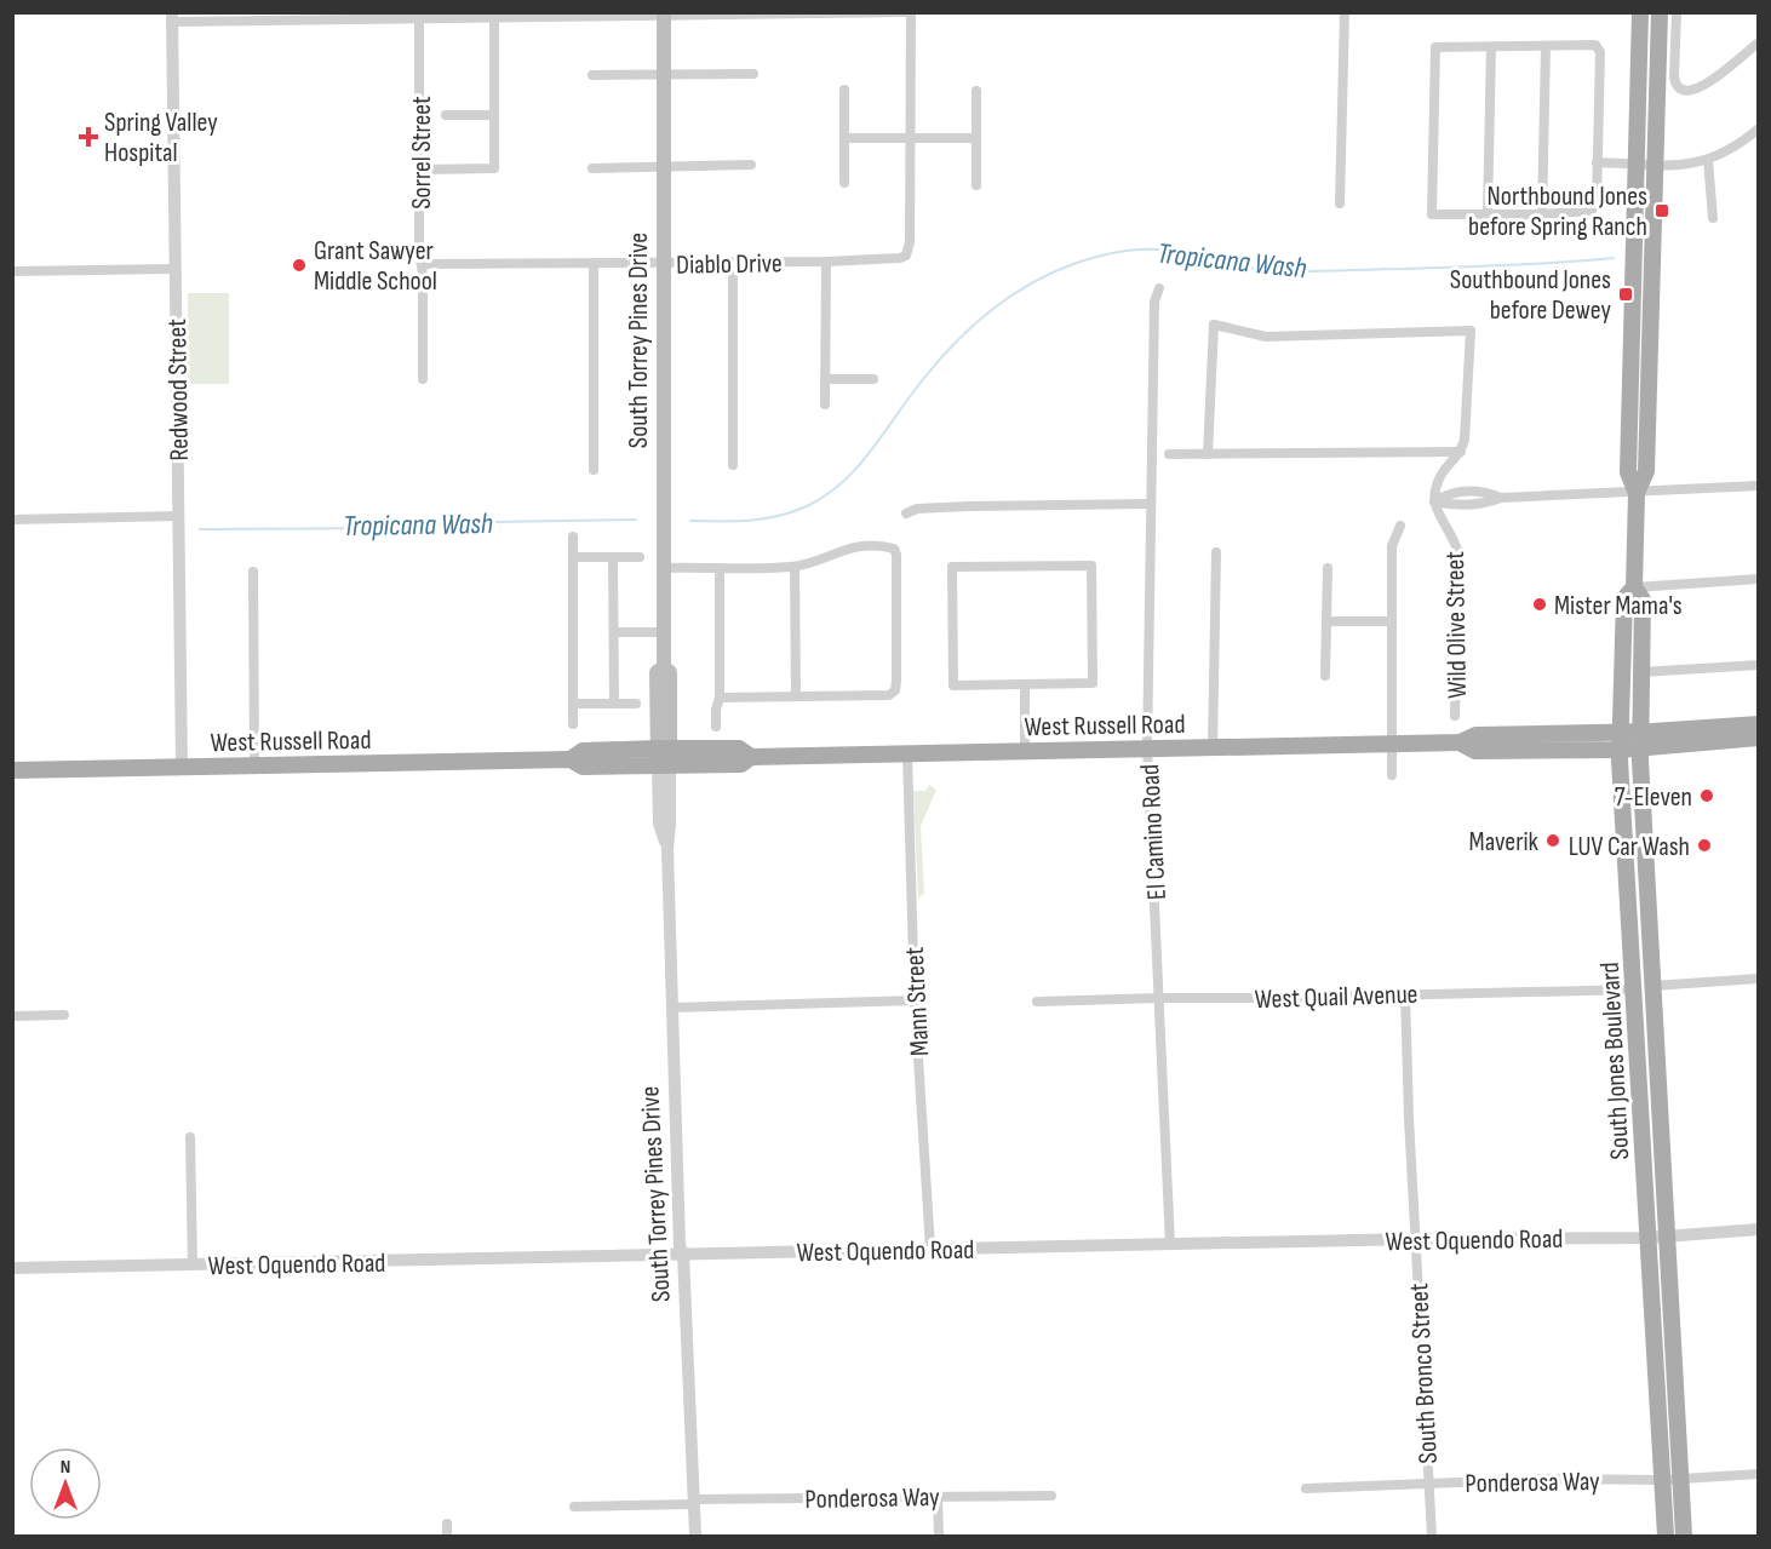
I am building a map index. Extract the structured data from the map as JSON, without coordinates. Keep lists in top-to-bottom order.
{
  "streets": {
    "main road": ["South Torrey Pines Drive", "West Russell Road", "South Jones Boulevard"],
    "street": [
      "Sorrel Street",
      "Diablo Drive",
      "Redwood Street",
      "Wild Olive Street",
      "El Camino Road",
      "West Quail Avenue",
      "Mann Street",
      "West Oquendo Road",
      "South Bronco Street",
      "Ponderosa Way"
    ]
  },
  "crossings": [
    ["Sorrel Street", "Diablo Drive"],
    ["Diablo Drive", "South Torrey Pines Drive"],
    ["South Torrey Pines Drive", "West Russell Road"],
    ["South Torrey Pines Drive", "West Oquendo Road"],
    ["South Torrey Pines Drive", "Ponderosa Way"],
    ["Redwood Street", "West Russell Road"],
    ["West Russell Road", "El Camino Road"],
    ["West Russell Road", "Mann Street"],
    ["West Russell Road", "South Jones Boulevard"],
    ["El Camino Road", "West Quail Avenue"],
    ["El Camino Road", "West Oquendo Road"],
    ["West Quail Avenue", "South Jones Boulevard"],
    ["West Quail Avenue", "South Bronco Street"],
    ["Mann Street", "West Oquendo Road"],
    ["South Jones Boulevard", "West Oquendo Road"],
    ["South Jones Boulevard", "Ponderosa Way"],
    ["West Oquendo Road", "South Bronco Street"],
    ["South Bronco Street", "Ponderosa Way"]
  ],
  "water": ["Tropicana Wash"],
  "places": {
    "health": ["Spring Valley Hospital"],
    "transit": ["Northbound Jones before Spring Ranch", "Southbound Jones before Dewey"],
    "other": [
      "Grant Sawyer Middle School",
      "Mister Mama's",
      "7-Eleven",
      "Maverik",
      "LUV Car Wash"
    ]
  },
  "north": "top"
}
